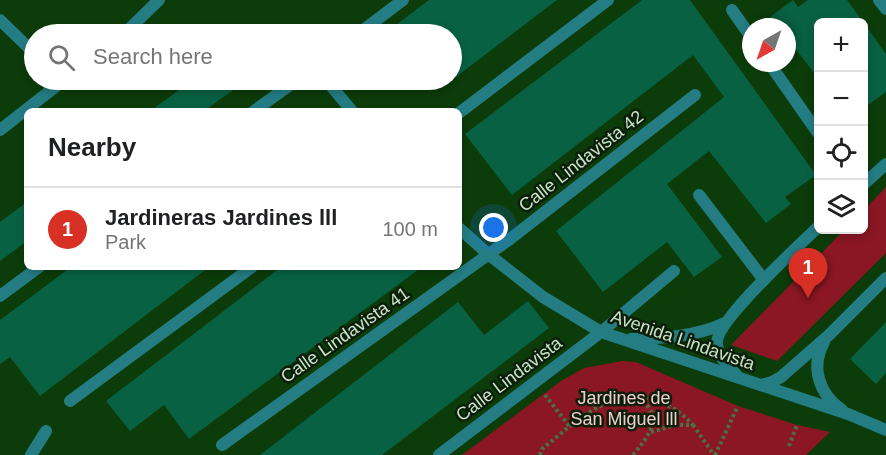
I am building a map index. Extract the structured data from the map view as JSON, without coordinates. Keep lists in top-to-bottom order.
{
  "streets": {
    "street": [
      "Calle Lindavista 42",
      "Calle Lindavista 41",
      "Avenida Lindavista",
      "Calle Lindavista"
    ]
  },
  "crossings": [
    ["Calle Lindavista 42", "Calle Lindavista 41"],
    ["Calle Lindavista 42", "Avenida Lindavista"],
    ["Calle Lindavista 41", "Avenida Lindavista"],
    ["Avenida Lindavista", "Calle Lindavista"]
  ],
  "parks": ["Jardines de San Miguel lll"],
  "north": "bottom left",
  "page": {
    "map_buttons": ["+", "−"],
    "search": "Search here",
    "heading": "Nearby",
    "list": [
      {
        "mark": "1",
        "name": "Jardineras Jardines lll",
        "note": "Park",
        "value": "100 m"
      }
    ],
    "pins": "1"
  }
}
